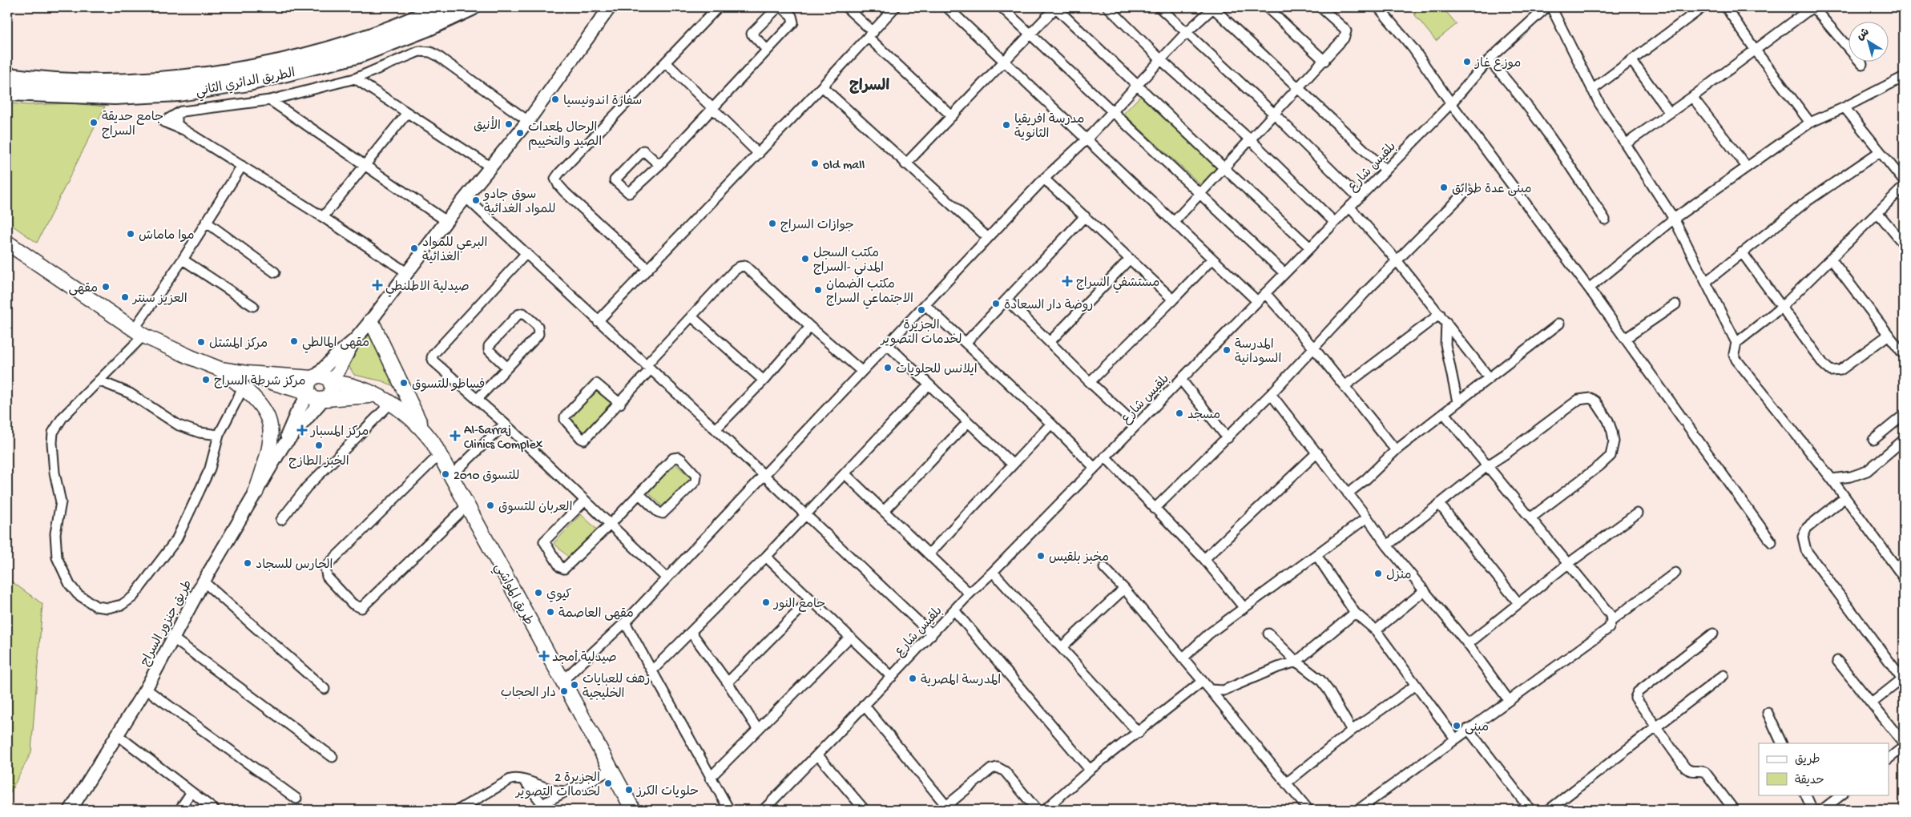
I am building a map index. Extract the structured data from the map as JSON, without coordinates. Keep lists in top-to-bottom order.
{
  "streets": {
    "highway": ["الطريق الدائري الثاني"],
    "main road": ["طريق المواشي"],
    "street": ["بلقيس شارع", "طريق جنزور السراج"]
  },
  "crossings": [
    ["طريق المواشي", "طريق جنزور السراج"]
  ],
  "districts": ["السراج"],
  "places": {
    "other": [
      "موزع غاز",
      "سفارة اندونيسيا",
      "جامع حديقة السراج",
      "الأنيق",
      "مدرسة افريقيا الثانوية",
      "الرحال لمعدات الصيد والتخييم",
      "old mall",
      "مبنى عدة طوابق",
      "سوق جادو للمواد الغدائية",
      "جوازات السراج",
      "موا ماماش",
      "البرعي للمواد الغذائية",
      "مكتب السجل المدني -السراج",
      "مقهى",
      "مكتب الضمان الاجتماعي السراج",
      "العزيز سنتر",
      "روضة دار السعادة",
      "الجزيرة لخدمات التصوير",
      "مقهى المالطي",
      "مركز المشتل",
      "المدرسة السودانية",
      "ايلانس للحلويات",
      "مركز شرطة السراج",
      "فساطو للتسوق",
      "مسجد",
      "الخبز الطازج",
      "2010 للتسوق",
      "العربان للتسوق",
      "مخبز بلقيس",
      "الحارس للسجاد",
      "منزل",
      "كيوي",
      "جامع النور",
      "مقهى العاصمة",
      "المدرسة المصرية",
      "رهف للعبايات الخليجية",
      "دار الحجاب",
      "مبنى",
      "الجزيرة 2 لخدماات التصوير",
      "حلويات الكرز"
    ],
    "health": [
      "مستشفي السراج",
      "صيدلية الاطلنطي",
      "مركز المسبار",
      "Al-Sarraj Clinics Complex",
      "صيدلية أمجد"
    ]
  },
  "legend": ["طريق", "حديقة"],
  "north": "top left"
}
